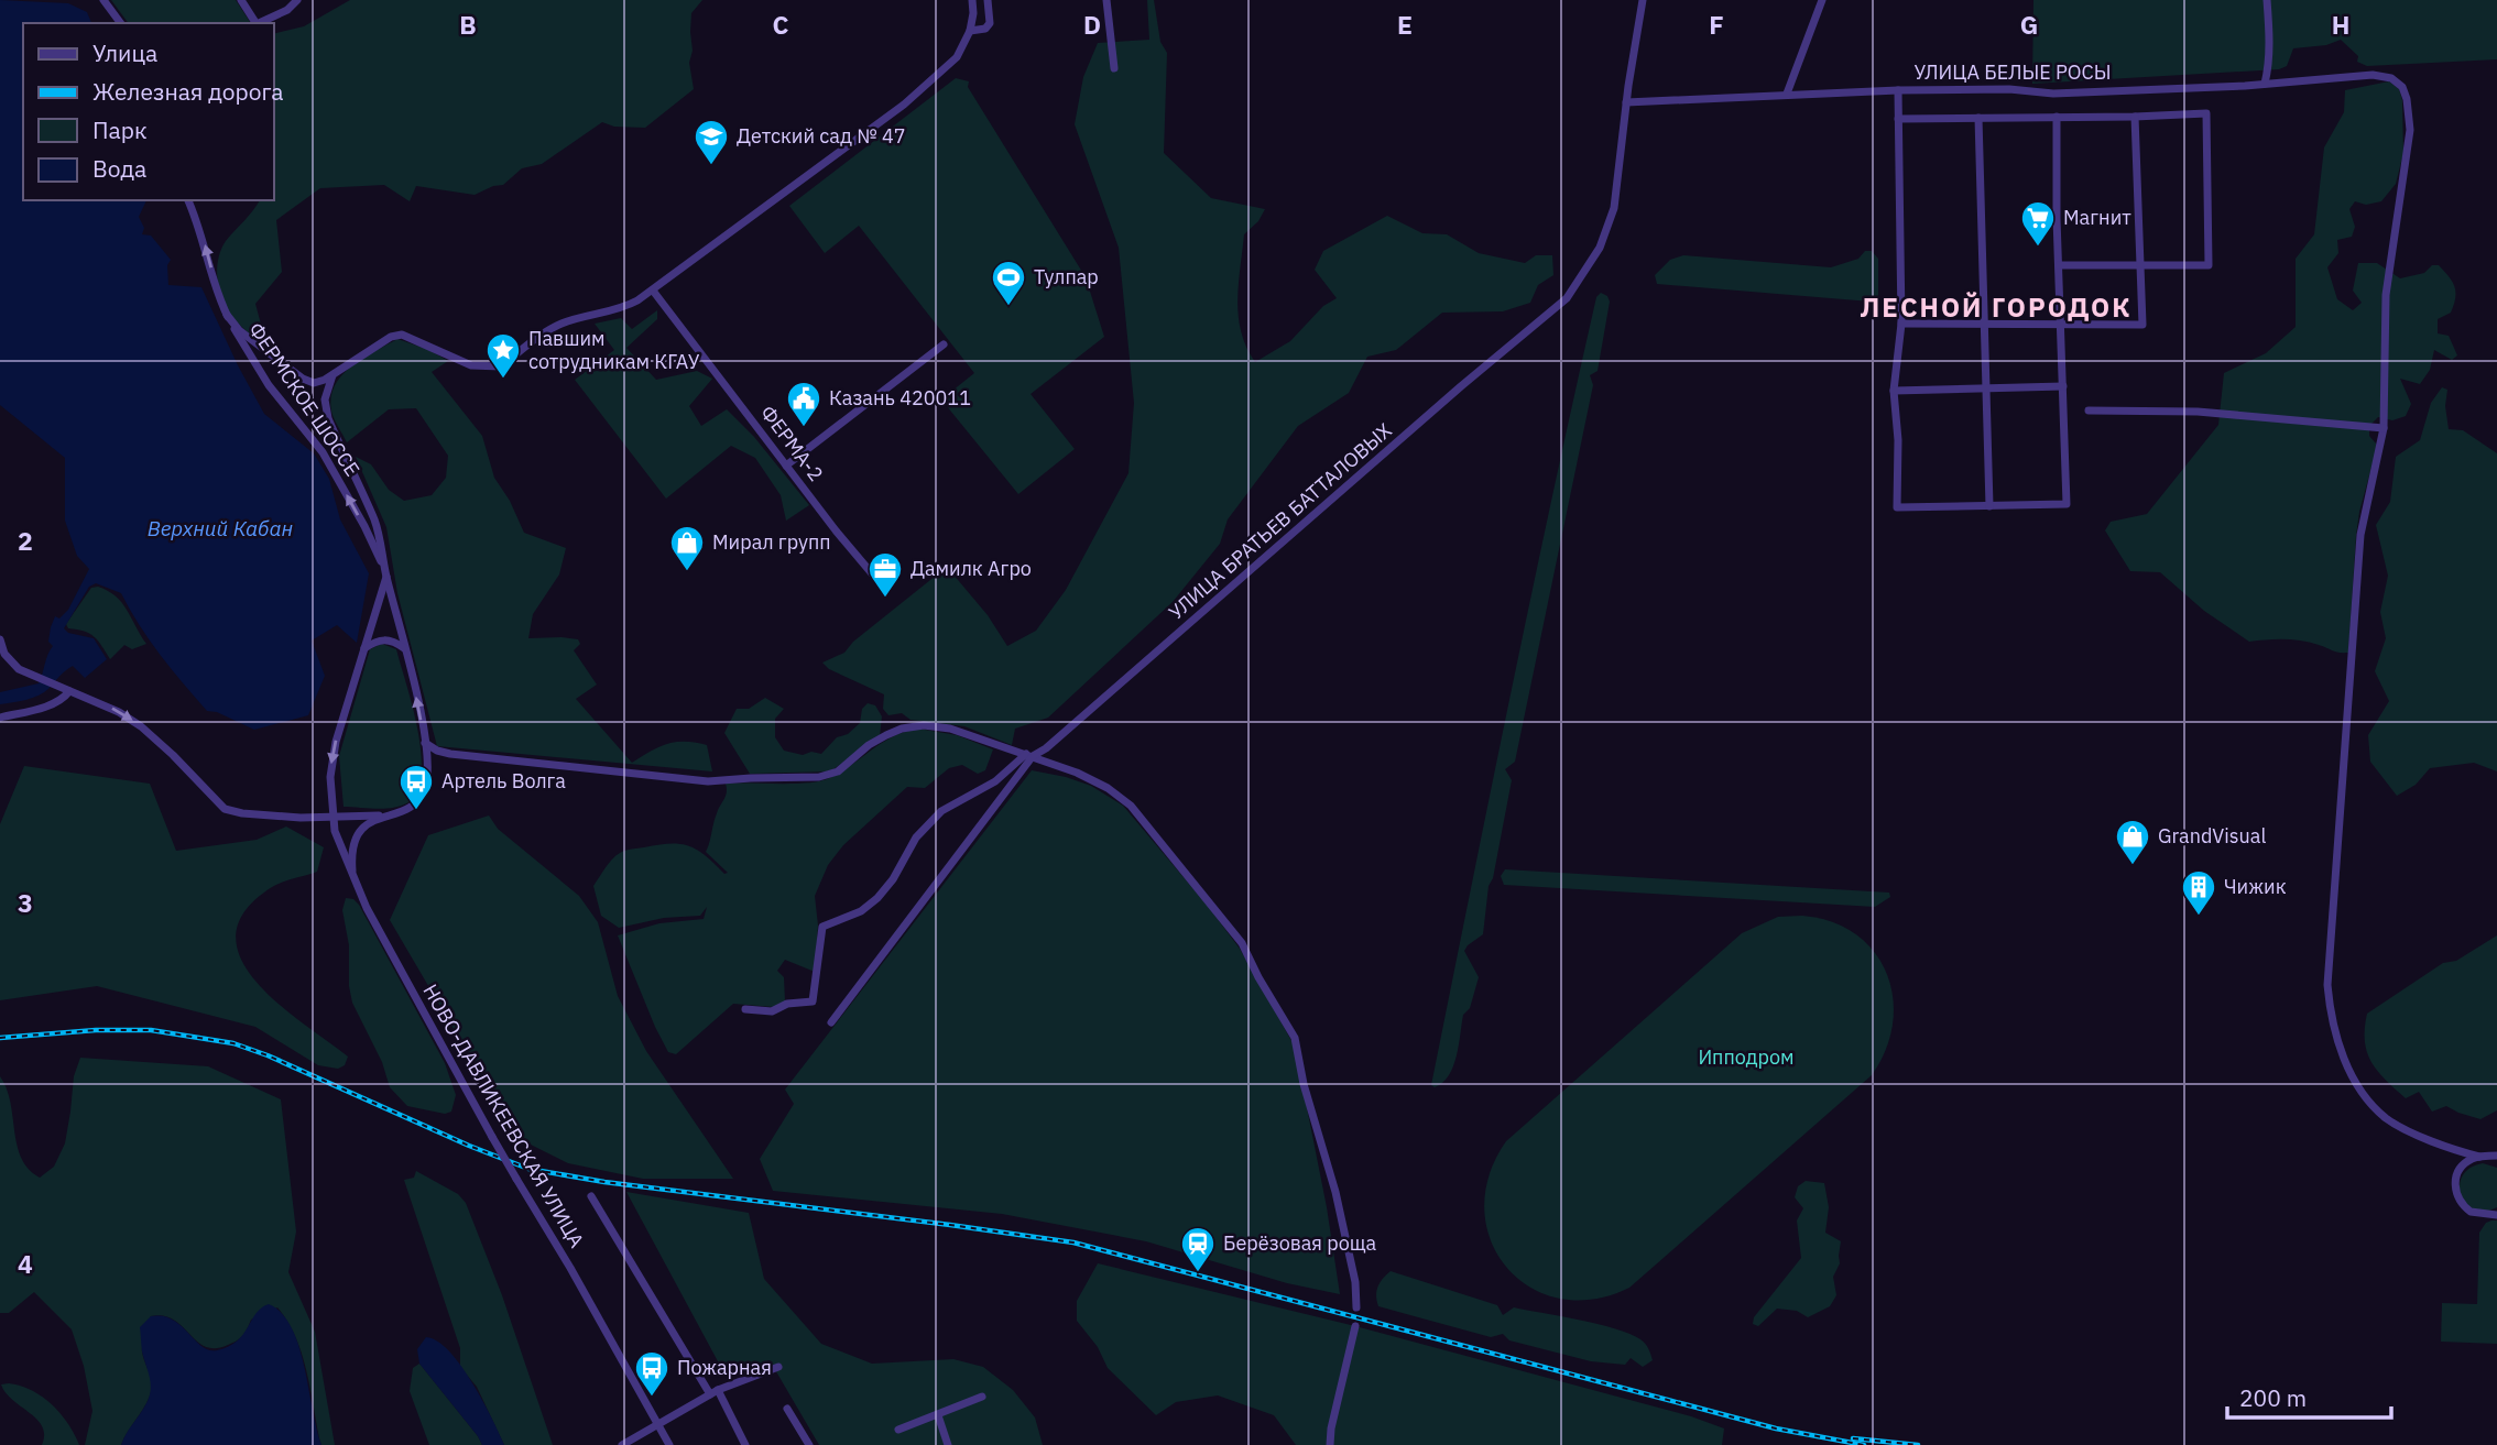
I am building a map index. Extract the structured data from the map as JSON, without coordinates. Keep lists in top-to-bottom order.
{
  "streets": {
    "street": [
      "УЛИЦА БЕЛЫЕ РОСЫ",
      "ФЕРМСКОЕ ШОССЕ",
      "ФЕРМА-2",
      "УЛИЦА БРАТЬЕВ БАТТАЛОВЫХ",
      "НОВО-ДАВЛИКЕЕВСКАЯ УЛИЦА"
    ]
  },
  "crossings": [
    ["УЛИЦА БЕЛЫЕ РОСЫ", "УЛИЦА БРАТЬЕВ БАТТАЛОВЫХ"],
    ["ФЕРМСКОЕ ШОССЕ", "НОВО-ДАВЛИКЕЕВСКАЯ УЛИЦА"]
  ],
  "districts": ["ЛЕСНОЙ ГОРОДОК"],
  "water": ["Верхний Кабан"],
  "parks": ["Ипподром"],
  "places": {
    "school or university": ["Детский сад № 47"],
    "supermarket": ["Магнит"],
    "sports": ["Тулпар"],
    "place": ["Павшим сотрудникам КГАУ"],
    "public building": ["Казань 420011"],
    "shop": ["Мирал групп", "GrandVisual"],
    "office": ["Дамилк Агро"],
    "bus stop": ["Артель Волга", "Пожарная"],
    "building": ["Чижик"],
    "station": ["Берёзовая роща"]
  },
  "legend": [
    "Улица",
    "Железная дорога",
    "Парк",
    "Вода"
  ],
  "scale_bar": "200 m",
  "grid": {
    "columns": [
      "B",
      "C",
      "D",
      "E",
      "F",
      "G",
      "H"
    ],
    "rows": ["2", "3", "4"]
  }
}
